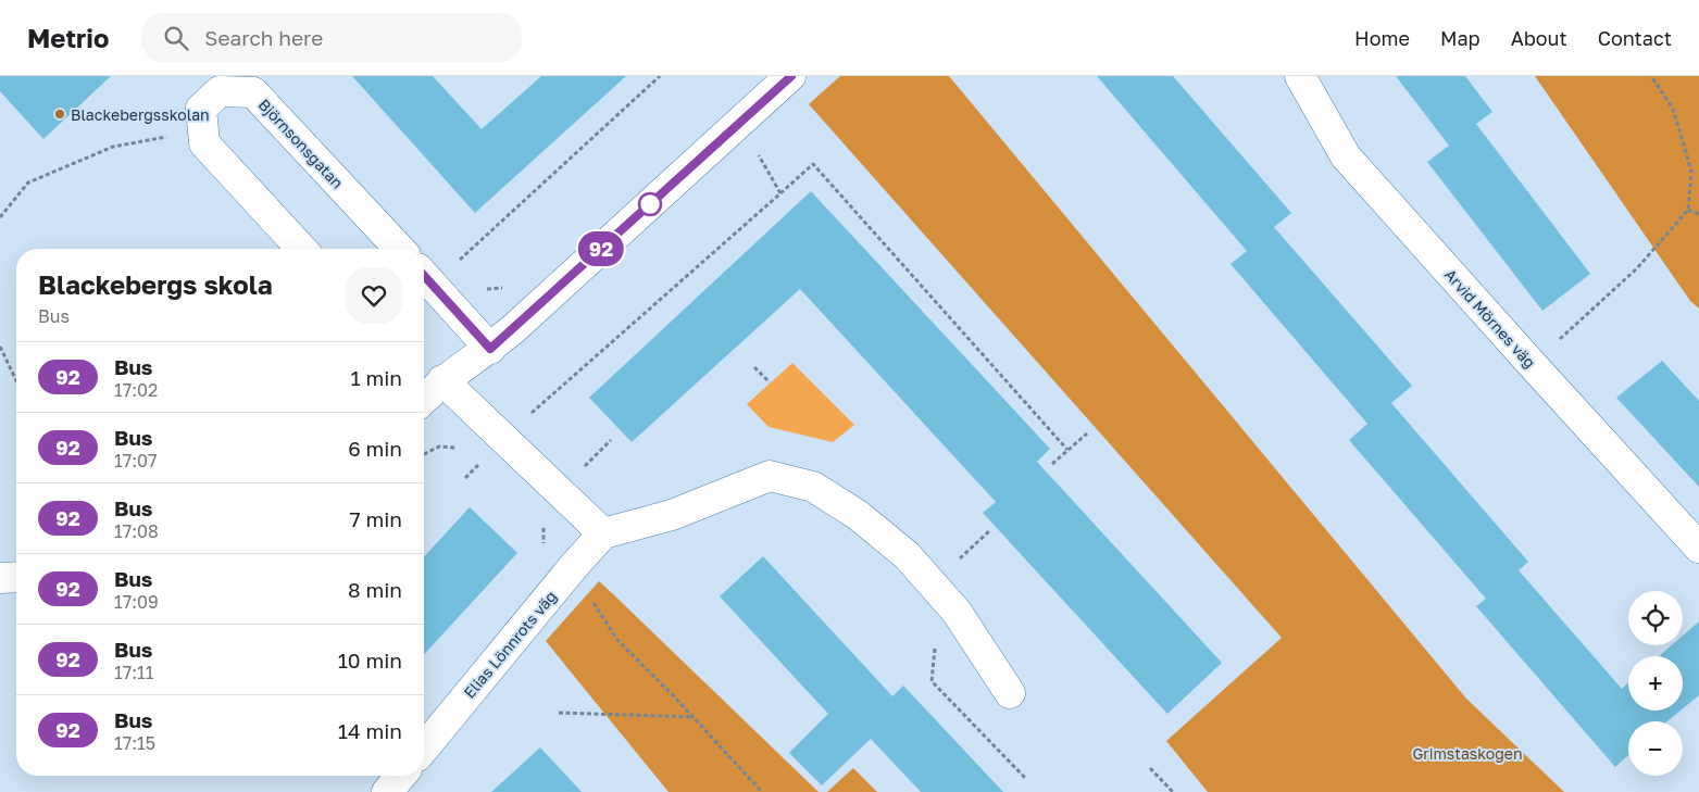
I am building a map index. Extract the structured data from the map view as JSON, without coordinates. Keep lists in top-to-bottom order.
{
  "streets": {
    "street": ["Björnsonsgatan", "Arvid Mörnes väg", "Elias Lönnrots väg"]
  },
  "parks": ["Grimstaskogen"],
  "places": ["Blackebergsskolan"],
  "lines": ["bus line 92"],
  "page": {
    "header": "Metrio",
    "search": "Search here",
    "nav": [
      "Home",
      "Map",
      "About",
      "Contact"
    ],
    "on_map": "92",
    "heading": ["Blackebergs skola", "Bus"],
    "list": [
      {
        "mark": "92",
        "name": "Bus",
        "note": "17:02",
        "value": "1 min"
      },
      {
        "mark": "92",
        "name": "Bus",
        "note": "17:07",
        "value": "6 min"
      },
      {
        "mark": "92",
        "name": "Bus",
        "note": "17:08",
        "value": "7 min"
      },
      {
        "mark": "92",
        "name": "Bus",
        "note": "17:09",
        "value": "8 min"
      },
      {
        "mark": "92",
        "name": "Bus",
        "note": "17:11",
        "value": "10 min"
      },
      {
        "mark": "92",
        "name": "Bus",
        "note": "17:15",
        "value": "14 min"
      }
    ],
    "map_buttons": ["+", "−"]
  }
}
